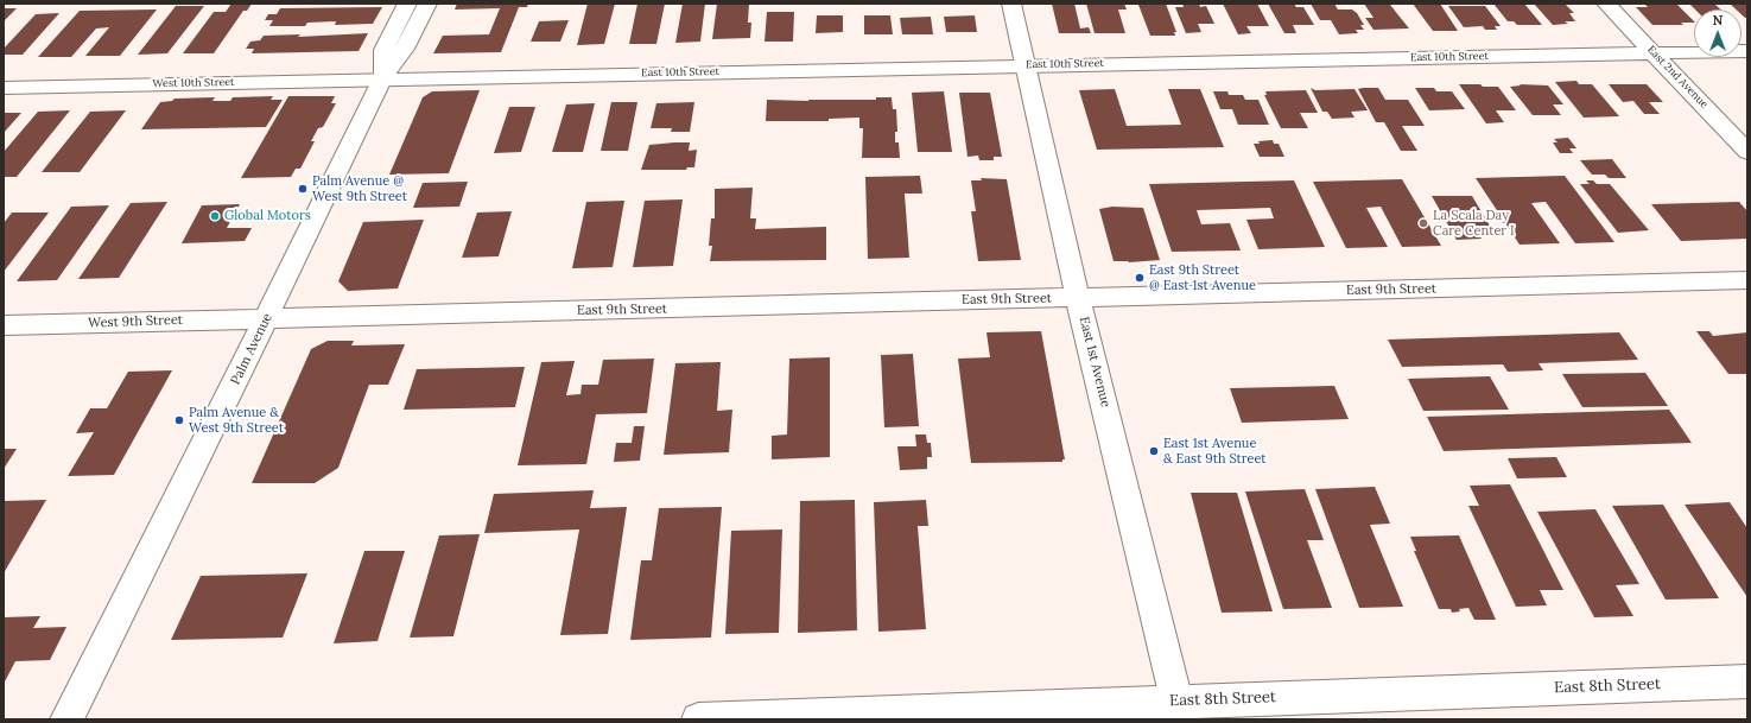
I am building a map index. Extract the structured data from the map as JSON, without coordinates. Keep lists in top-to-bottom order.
{
  "streets": {
    "street": [
      "East 10th Street",
      "East 2nd Avenue",
      "West 10th Street",
      "East 9th Street",
      "West 9th Street",
      "Palm Avenue",
      "East 1st Avenue",
      "East 8th Street"
    ]
  },
  "crossings": [
    ["East 10th Street", "East 2nd Avenue"],
    ["East 10th Street", "West 10th Street"],
    ["East 10th Street", "Palm Avenue"],
    ["East 10th Street", "East 1st Avenue"],
    ["West 10th Street", "Palm Avenue"],
    ["East 9th Street", "West 9th Street"],
    ["East 9th Street", "Palm Avenue"],
    ["East 9th Street", "East 1st Avenue"],
    ["West 9th Street", "Palm Avenue"],
    ["East 1st Avenue", "East 8th Street"]
  ],
  "places": [
    "Palm Avenue @ West 9th Street",
    "Global Motors",
    "La Scala Day Care Center I",
    "East 9th Street @ East 1st Avenue",
    "Palm Avenue & West 9th Street",
    "East 1st Avenue & East 9th Street"
  ],
  "north": "top"
}
